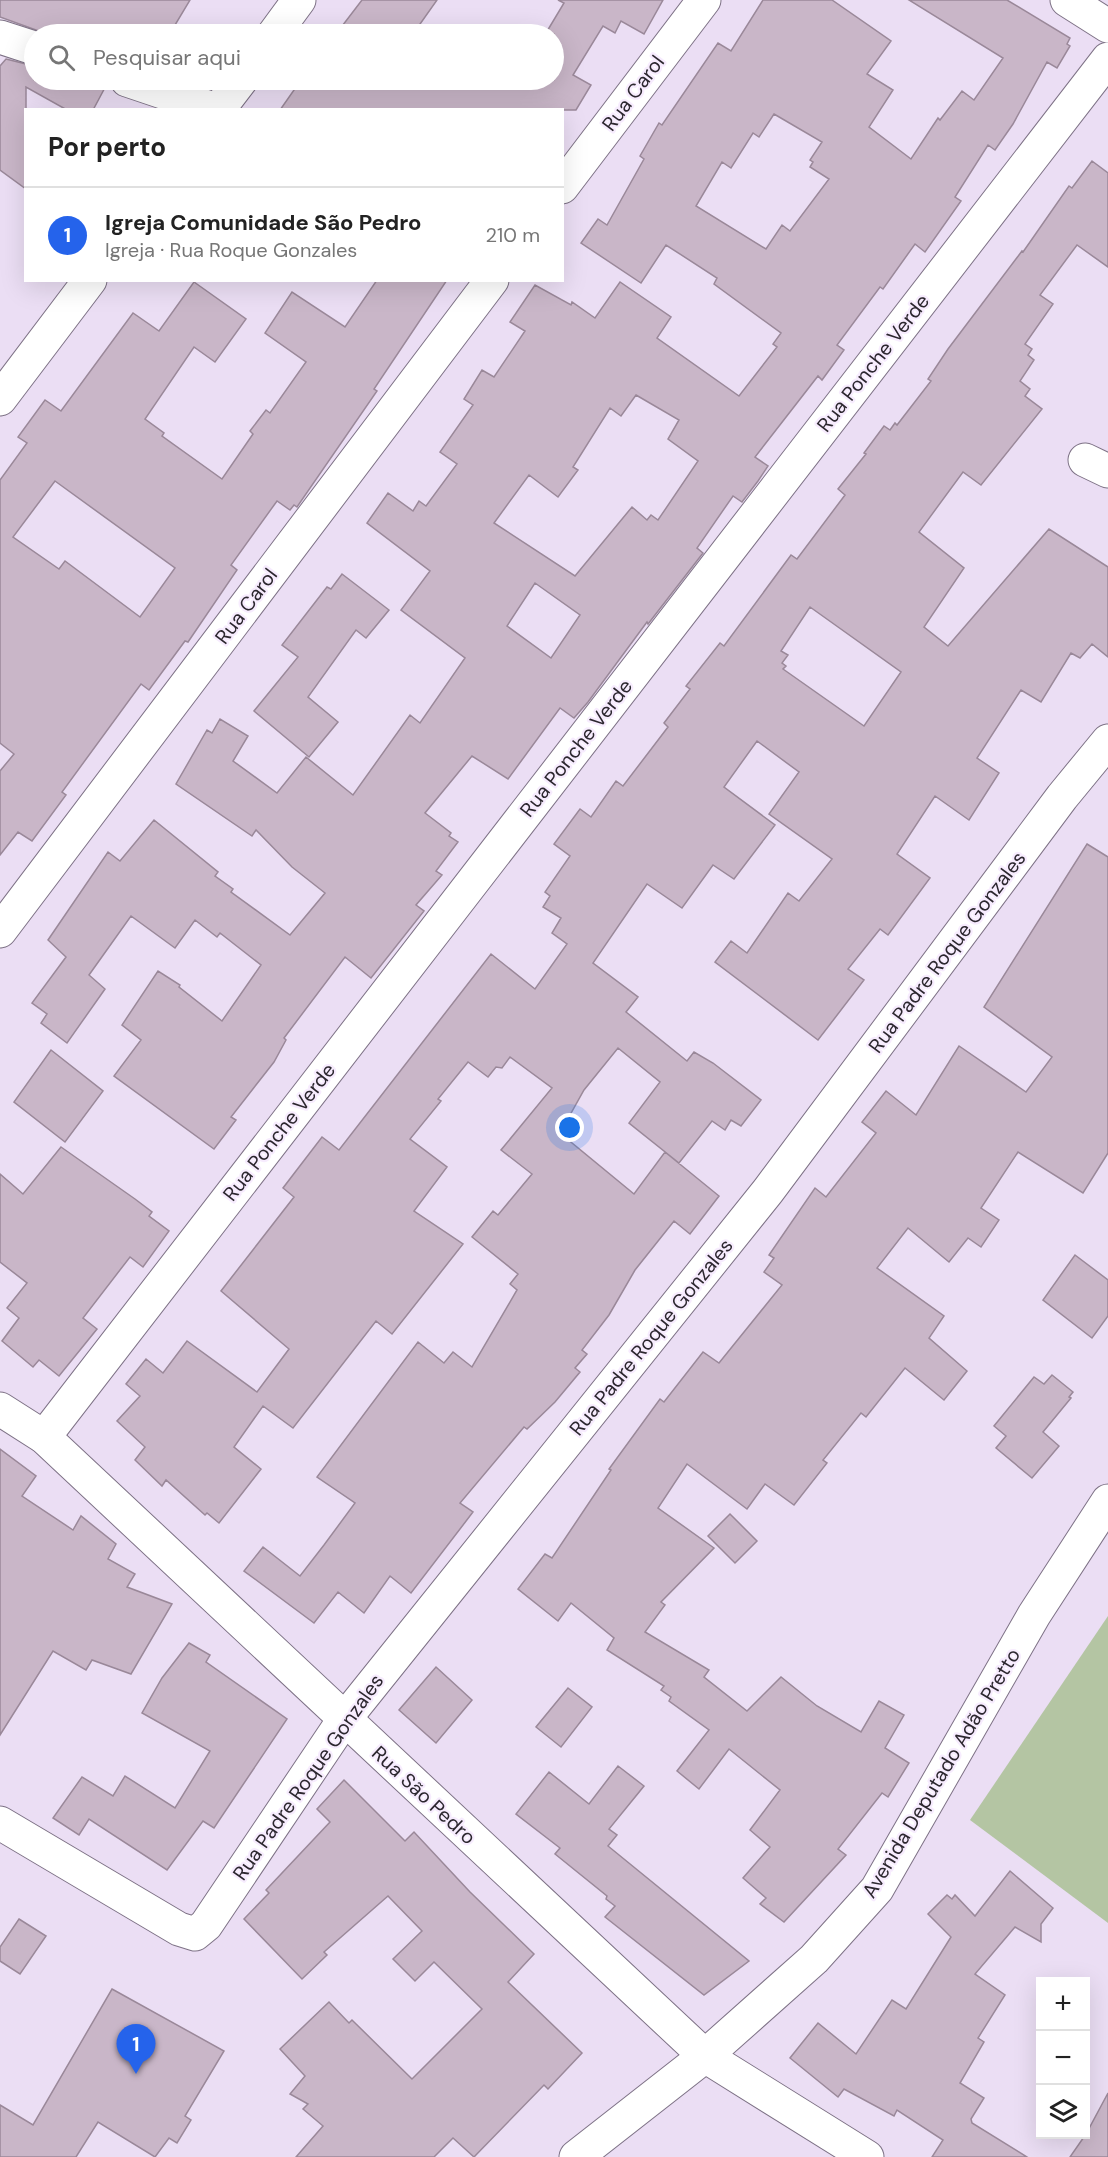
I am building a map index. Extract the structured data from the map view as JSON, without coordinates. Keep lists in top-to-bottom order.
{
  "streets": {
    "street": [
      "Rua Carol",
      "Rua Ponche Verde",
      "Rua Padre Roque Gonzales",
      "Avenida Deputado Adão Pretto",
      "Rua São Pedro"
    ]
  },
  "crossings": [
    ["Rua Ponche Verde", "Rua São Pedro"],
    ["Rua Padre Roque Gonzales", "Rua São Pedro"],
    ["Avenida Deputado Adão Pretto", "Rua São Pedro"]
  ],
  "page": {
    "search": "Pesquisar aqui",
    "heading": "Por perto",
    "list": [
      {
        "mark": "1",
        "name": "Igreja Comunidade São Pedro",
        "note": "Igreja · Rua Roque Gonzales",
        "value": "210 m"
      }
    ],
    "map_buttons": ["+", "−"],
    "pins": "1"
  }
}
